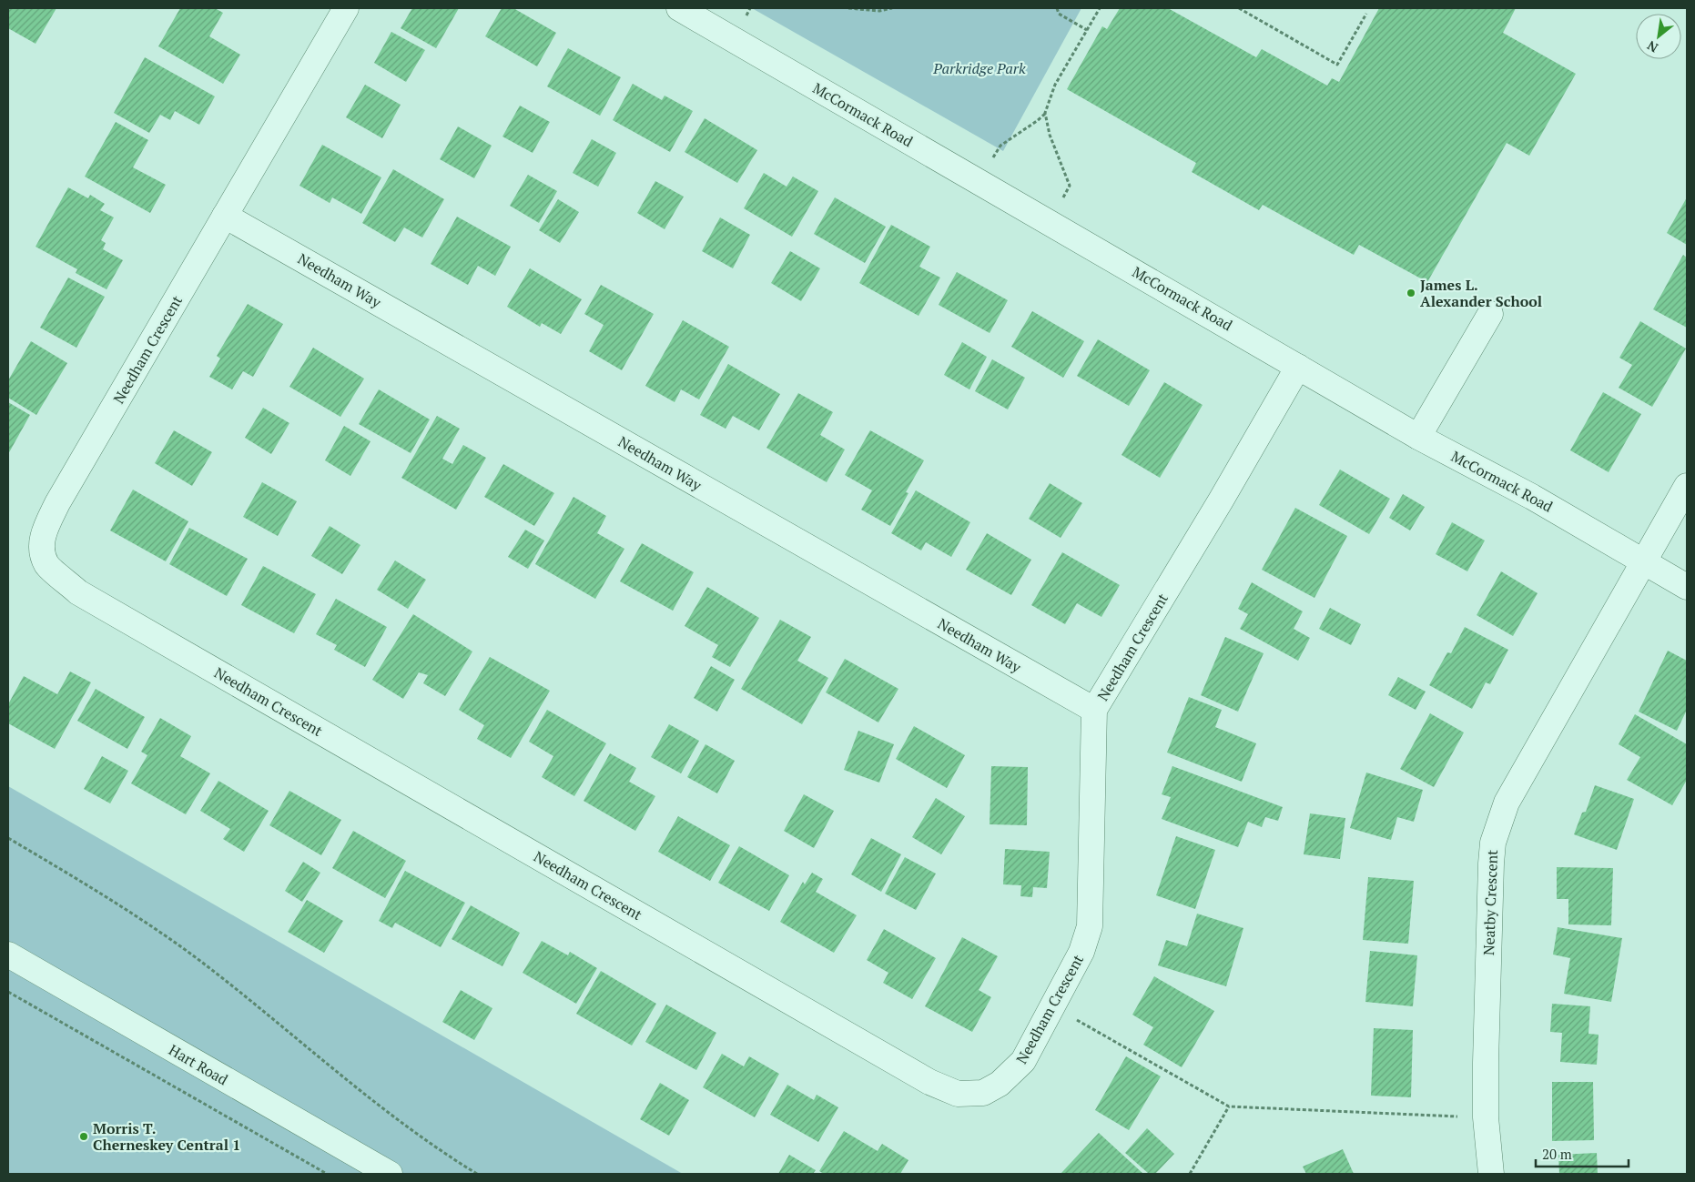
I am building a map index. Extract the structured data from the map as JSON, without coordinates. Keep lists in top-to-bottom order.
{
  "streets": {
    "street": [
      "McCormack Road",
      "Needham Way",
      "Needham Crescent",
      "Neatby Crescent",
      "Hart Road"
    ]
  },
  "crossings": [
    ["McCormack Road", "Needham Crescent"],
    ["McCormack Road", "Neatby Crescent"],
    ["Needham Way", "Needham Crescent"]
  ],
  "parks": ["Parkridge Park"],
  "places": ["James L. Alexander School", "Morris T. Cherneskey Central 1"],
  "scale_bar": "20 m",
  "north": "bottom left"
}
